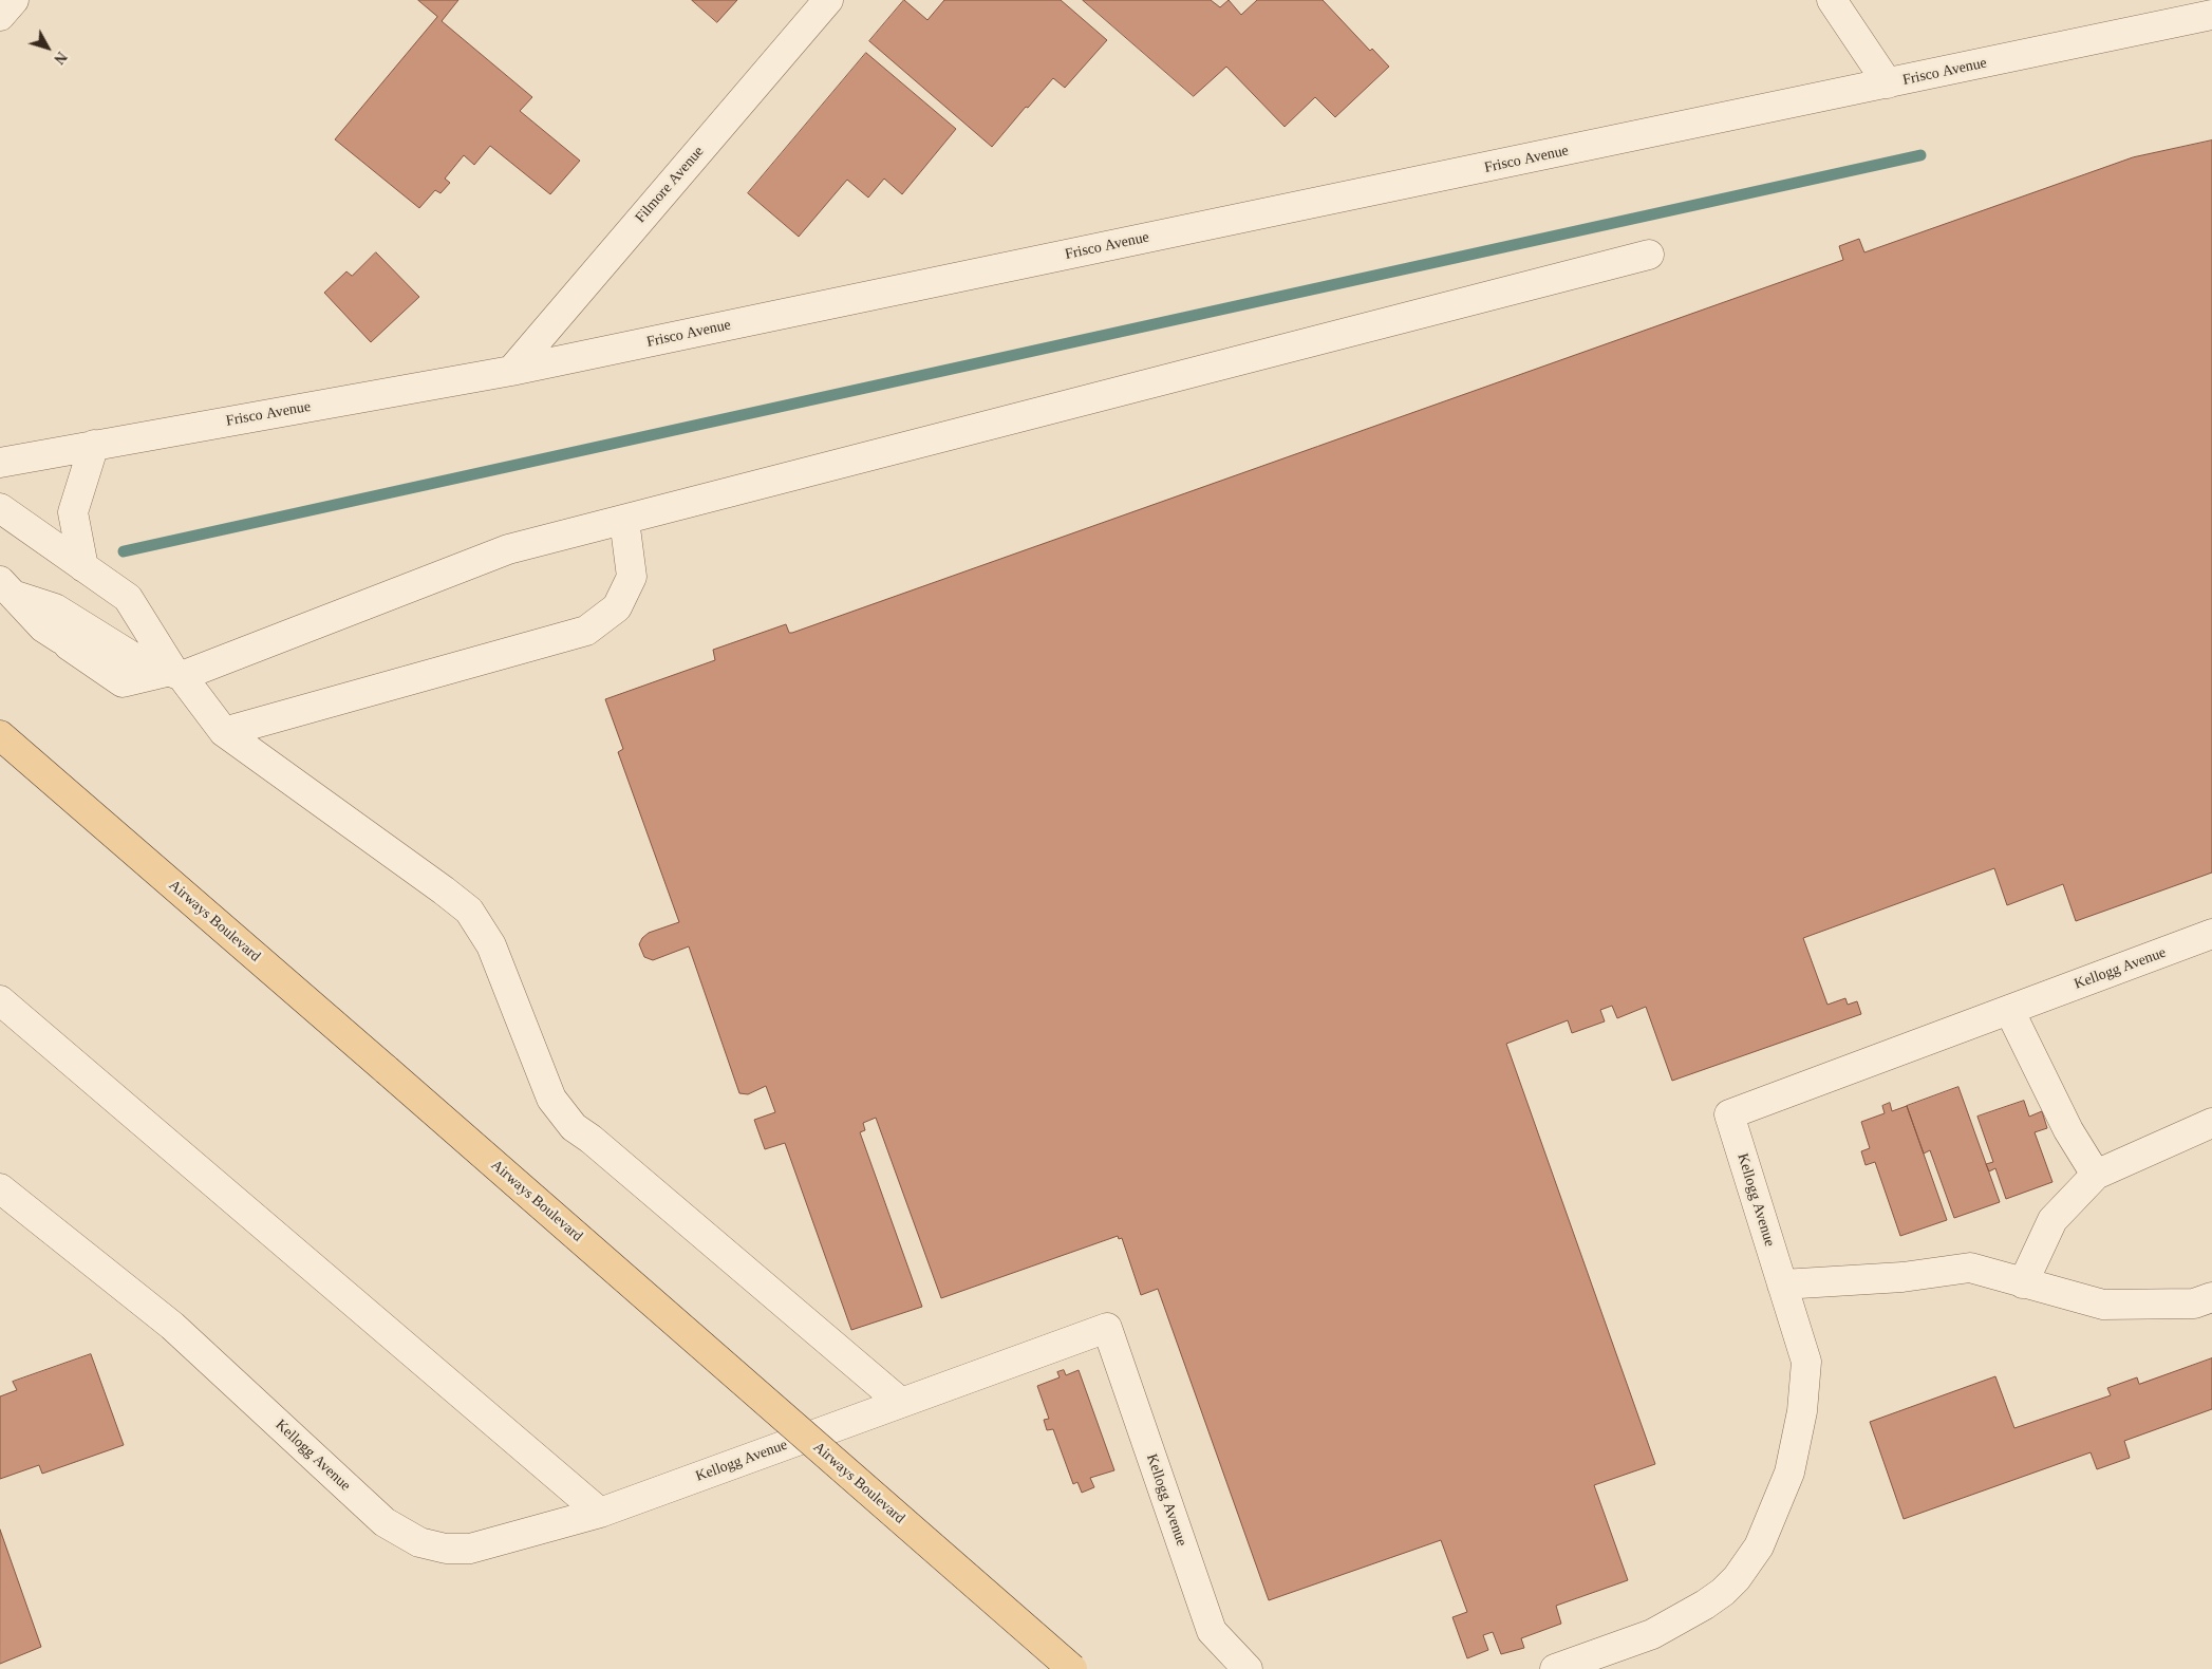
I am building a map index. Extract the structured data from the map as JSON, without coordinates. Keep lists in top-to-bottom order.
{
  "streets": {
    "main road": ["Airways Boulevard"],
    "street": ["Frisco Avenue", "Filmore Avenue", "Kellogg Avenue"]
  },
  "crossings": [
    ["Frisco Avenue", "Filmore Avenue"]
  ],
  "north": "bottom right"
}
